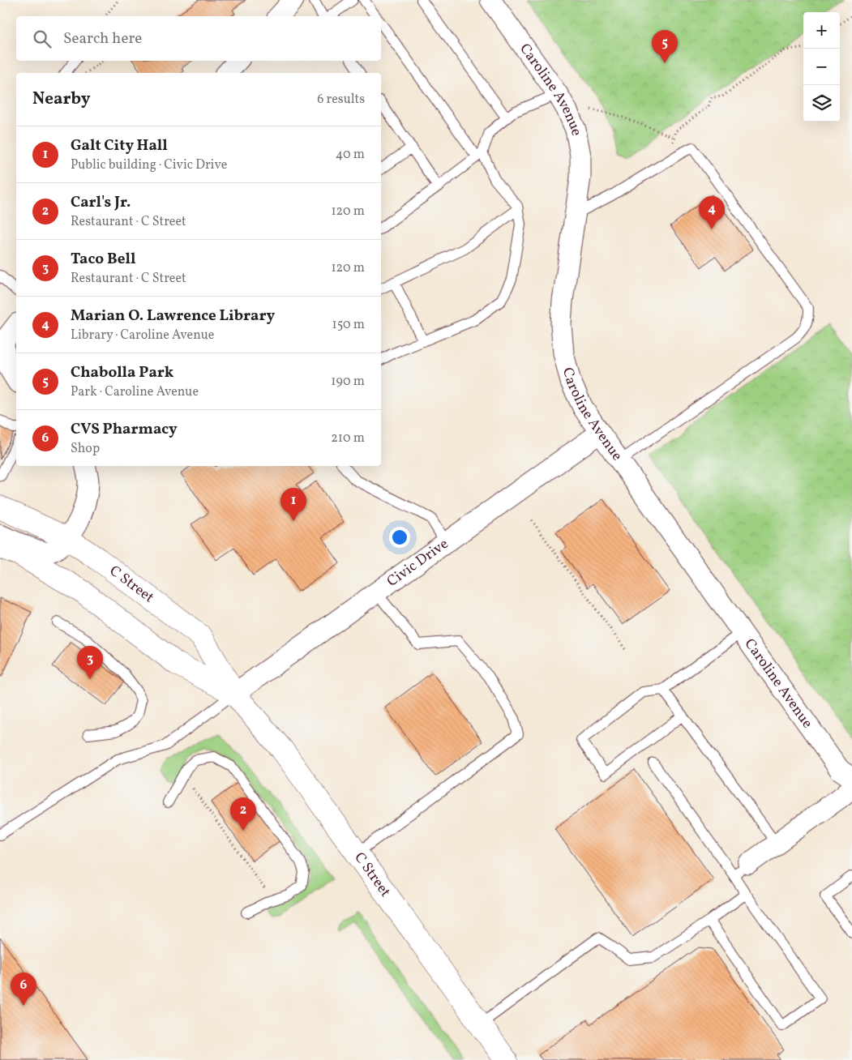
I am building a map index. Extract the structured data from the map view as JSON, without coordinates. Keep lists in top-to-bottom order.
{
  "streets": {
    "street": ["Caroline Avenue", "Civic Drive", "C Street"]
  },
  "crossings": [
    ["Caroline Avenue", "Civic Drive"],
    ["Civic Drive", "C Street"]
  ],
  "page": {
    "map_buttons": ["+", "−"],
    "search": "Search here",
    "pins": [
      "5",
      "4",
      "1",
      "3",
      "2",
      "6"
    ],
    "heading": ["Nearby", "6 results"],
    "list": [
      {
        "mark": "1",
        "name": "Galt City Hall",
        "note": "Public building · Civic Drive",
        "value": "40 m"
      },
      {
        "mark": "2",
        "name": "Carl's Jr.",
        "note": "Restaurant · C Street",
        "value": "120 m"
      },
      {
        "mark": "3",
        "name": "Taco Bell",
        "note": "Restaurant · C Street",
        "value": "120 m"
      },
      {
        "mark": "4",
        "name": "Marian O. Lawrence Library",
        "note": "Library · Caroline Avenue",
        "value": "150 m"
      },
      {
        "mark": "5",
        "name": "Chabolla Park",
        "note": "Park · Caroline Avenue",
        "value": "190 m"
      },
      {
        "mark": "6",
        "name": "CVS Pharmacy",
        "note": "Shop",
        "value": "210 m"
      }
    ]
  }
}
